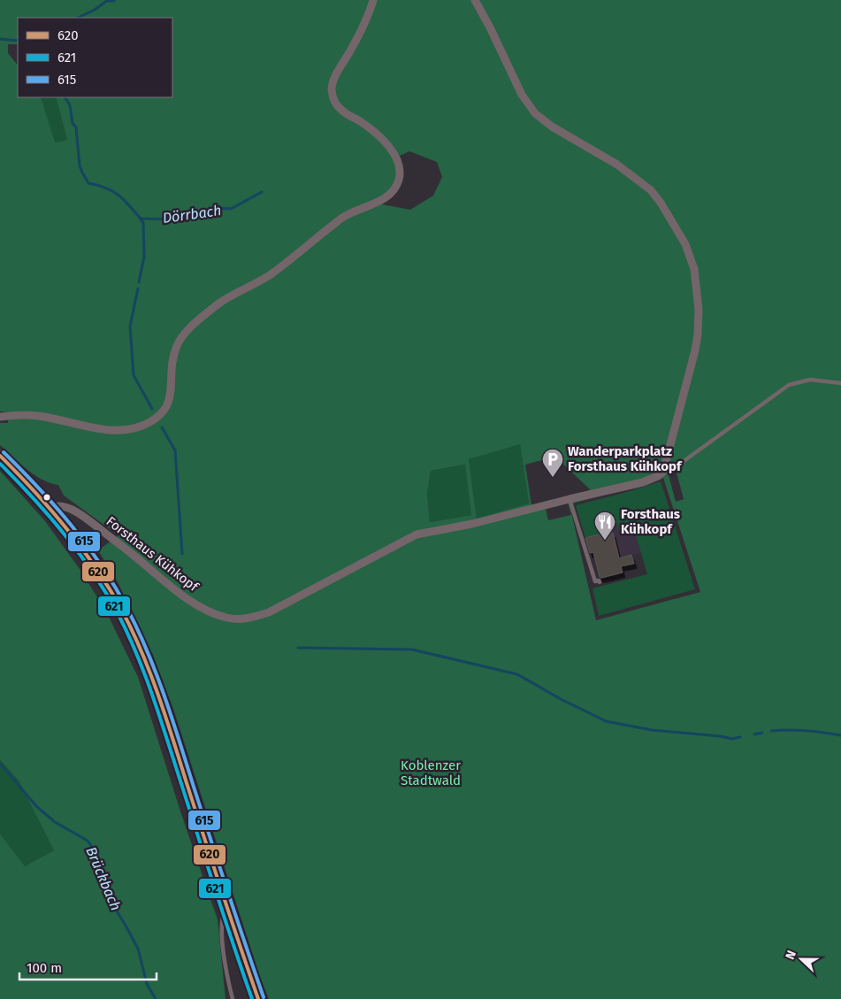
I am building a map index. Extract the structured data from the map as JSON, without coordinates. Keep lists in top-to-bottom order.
{
  "streets": {
    "street": ["Forsthaus Kühkopf"]
  },
  "water": ["Dörrbach", "Brückbach"],
  "parks": ["Koblenzer Stadtwald"],
  "places": {
    "parking": ["Wanderparkplatz Forsthaus Kühkopf"],
    "restaurant": ["Forsthaus Kühkopf"]
  },
  "lines": ["transit line 615", "transit line 620", "transit line 621"],
  "legend": ["620", "621", "615"],
  "scale_bar": "100 m",
  "north": "left"
}
